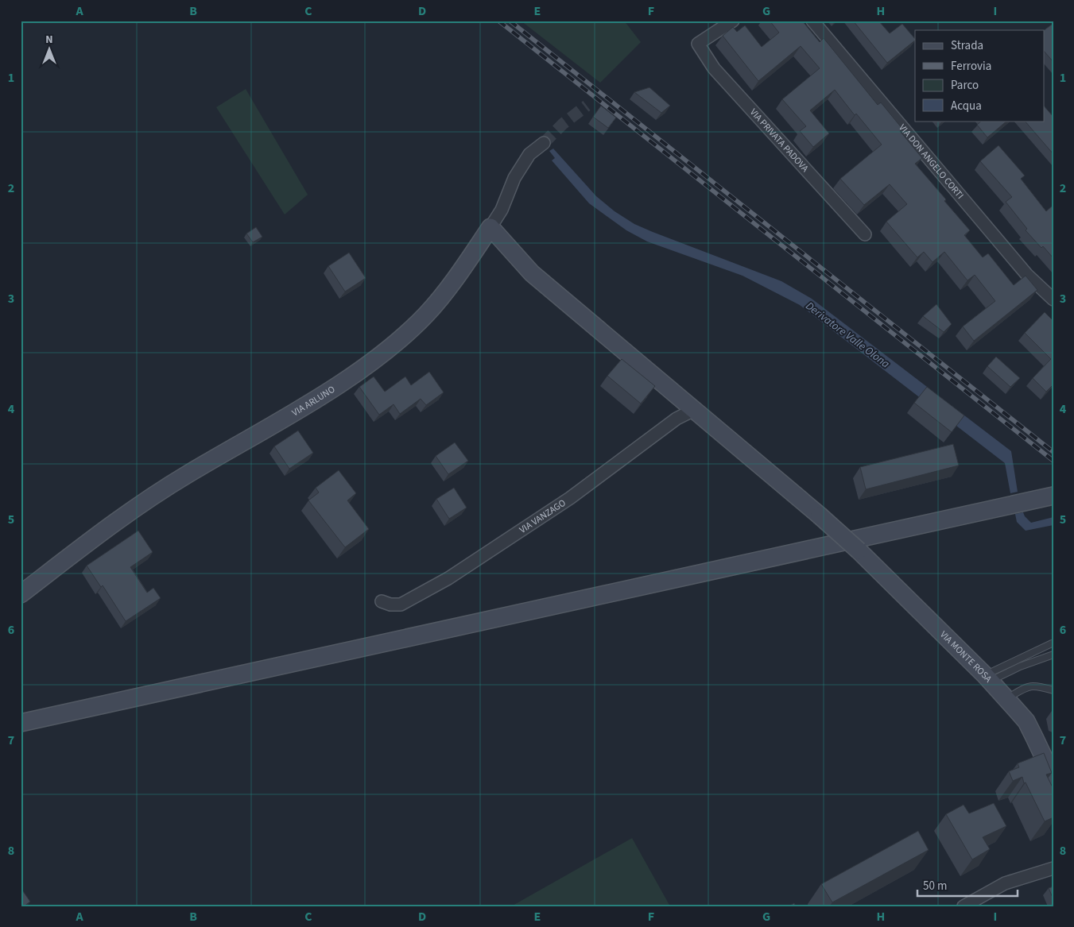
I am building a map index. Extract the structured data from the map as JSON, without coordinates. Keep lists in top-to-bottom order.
{
  "streets": {
    "street": [
      "VIA PRIVATA PADOVA",
      "VIA DON ANGELO CORTI",
      "VIA ARLUNO",
      "VIA VANZAGO",
      "VIA MONTE ROSA"
    ]
  },
  "crossings": [
    ["VIA VANZAGO", "VIA MONTE ROSA"]
  ],
  "water": ["Derivatore Valle Olona"],
  "legend": [
    "Strada",
    "Ferrovia",
    "Parco",
    "Acqua"
  ],
  "scale_bar": "50 m",
  "north": "top",
  "grid": {
    "columns": [
      "A",
      "B",
      "C",
      "D",
      "E",
      "F",
      "G",
      "H",
      "I"
    ],
    "rows": [
      "1",
      "2",
      "3",
      "4",
      "5",
      "6",
      "7",
      "8"
    ]
  }
}
